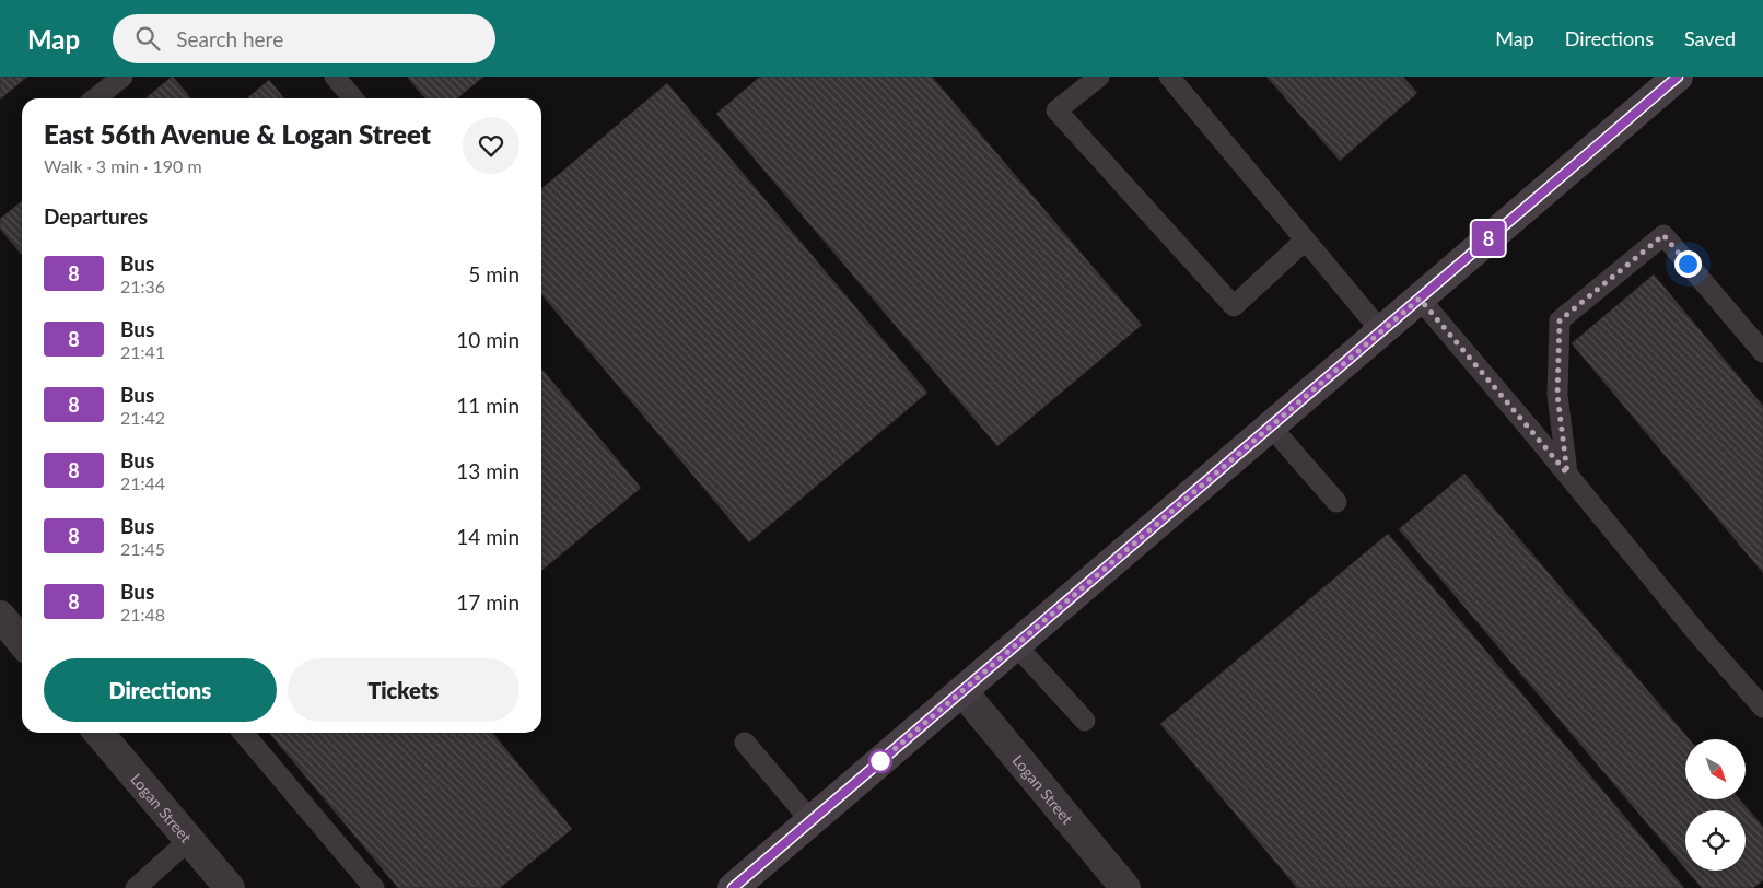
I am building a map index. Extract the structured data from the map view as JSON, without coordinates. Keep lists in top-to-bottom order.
{
  "streets": {
    "street": ["Logan Street"]
  },
  "lines": ["bus line 8"],
  "north": "bottom right",
  "page": {
    "header": "Map",
    "search": "Search here",
    "nav": ["Map", "Directions", "Saved"],
    "on_map": "8",
    "heading": [
      ["East 56th Avenue & Logan Street", "Walk · 3 min · 190 m"],
      "Departures"
    ],
    "list": [
      {
        "mark": "8",
        "name": "Bus",
        "note": "21:36",
        "value": "5 min"
      },
      {
        "mark": "8",
        "name": "Bus",
        "note": "21:41",
        "value": "10 min"
      },
      {
        "mark": "8",
        "name": "Bus",
        "note": "21:42",
        "value": "11 min"
      },
      {
        "mark": "8",
        "name": "Bus",
        "note": "21:44",
        "value": "13 min"
      },
      {
        "mark": "8",
        "name": "Bus",
        "note": "21:45",
        "value": "14 min"
      },
      {
        "mark": "8",
        "name": "Bus",
        "note": "21:48",
        "value": "17 min"
      }
    ],
    "buttons": ["Directions", "Tickets"]
  }
}
